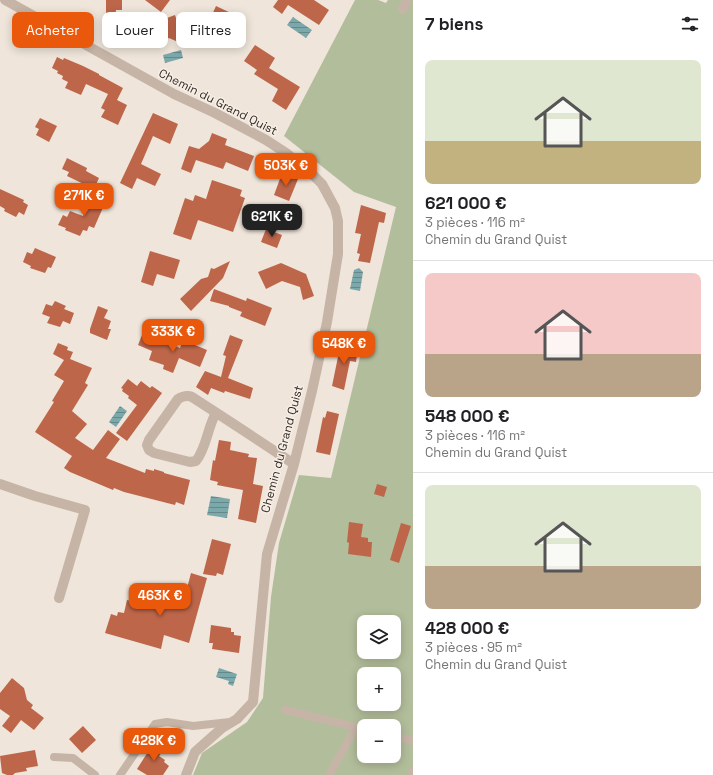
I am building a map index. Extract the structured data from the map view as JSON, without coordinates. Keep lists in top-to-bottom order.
{
  "streets": {
    "street": ["Chemin du Grand Quist"]
  },
  "page": {
    "heading": "7 biens",
    "chip": ["Acheter", "Louer", "Filtres"],
    "list": [
      {
        "name": "621 000 €",
        "note": "3 pièces · 116 m² · Chemin du Grand Quist"
      },
      {
        "name": "548 000 €",
        "note": "3 pièces · 116 m² · Chemin du Grand Quist"
      },
      {
        "name": "428 000 €",
        "note": "3 pièces · 95 m² · Chemin du Grand Quist"
      }
    ],
    "price": [
      "503K €",
      "271K €",
      "621K €",
      "333K €",
      "548K €",
      "463K €",
      "428K €"
    ],
    "map_buttons": ["+", "−"]
  }
}
